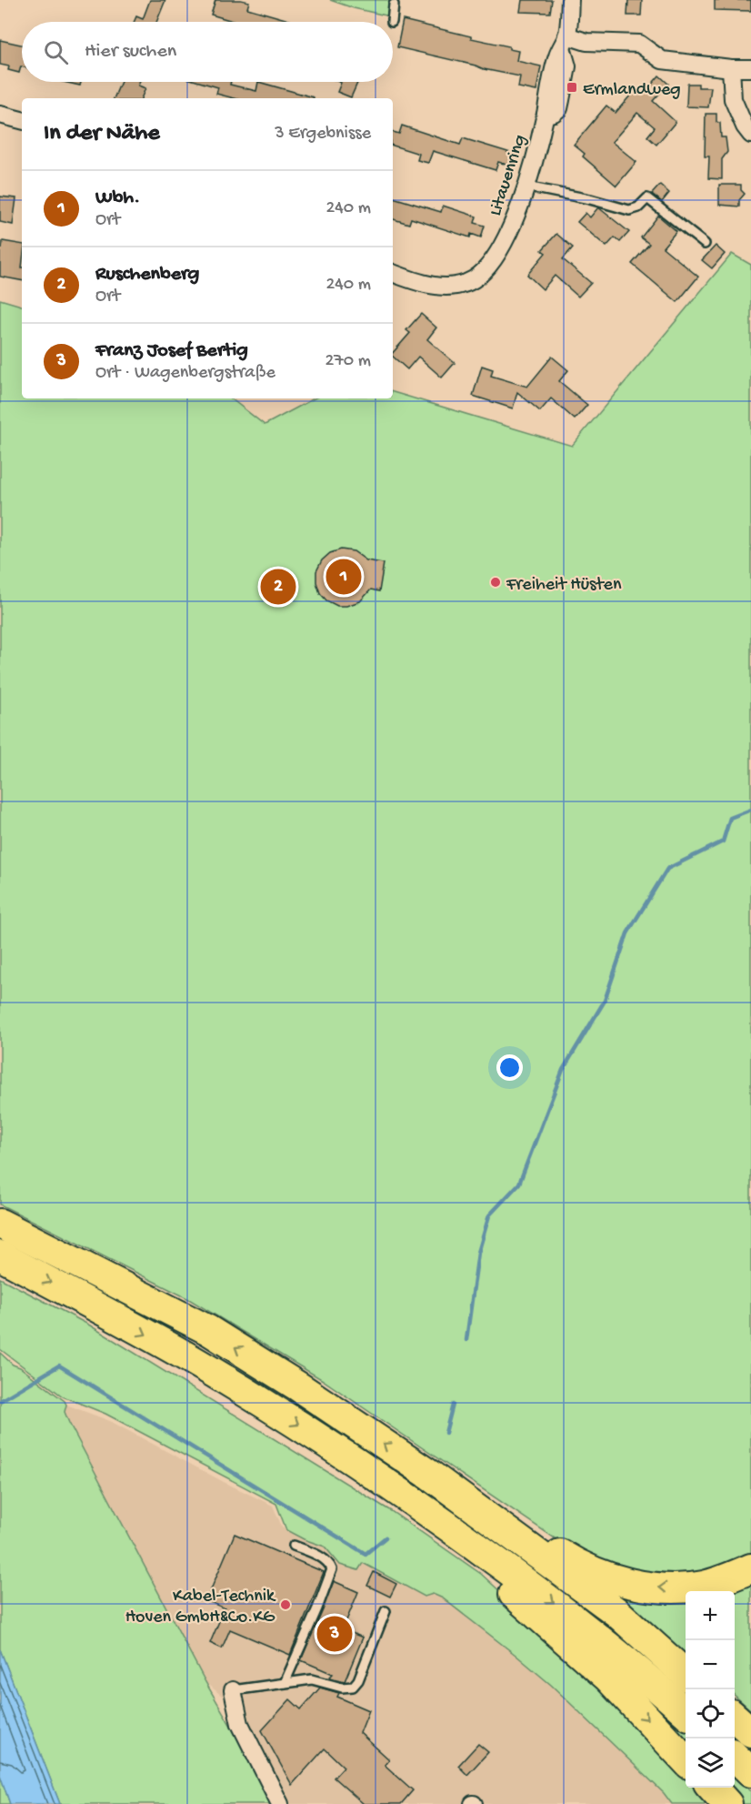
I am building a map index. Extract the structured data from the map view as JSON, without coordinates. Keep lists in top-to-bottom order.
{
  "streets": {
    "street": ["Litauenring"]
  },
  "places": {
    "transit": ["Ermlandweg"],
    "other": ["Freiheit Hüsten", "Kabel-Technik Hoven GmbH&Co.KG"]
  },
  "page": {
    "search": "Hier suchen",
    "heading": ["In der Nähe", "3 Ergebnisse"],
    "list": [
      {
        "mark": "1",
        "name": "Wbh.",
        "note": "Ort",
        "value": "240 m"
      },
      {
        "mark": "2",
        "name": "Ruschenberg",
        "note": "Ort",
        "value": "240 m"
      },
      {
        "mark": "3",
        "name": "Franz Josef Bertig",
        "note": "Ort · Wagenbergstraße",
        "value": "270 m"
      }
    ],
    "pins": ["1", "2", "3"],
    "map_buttons": ["+", "−"]
  }
}
